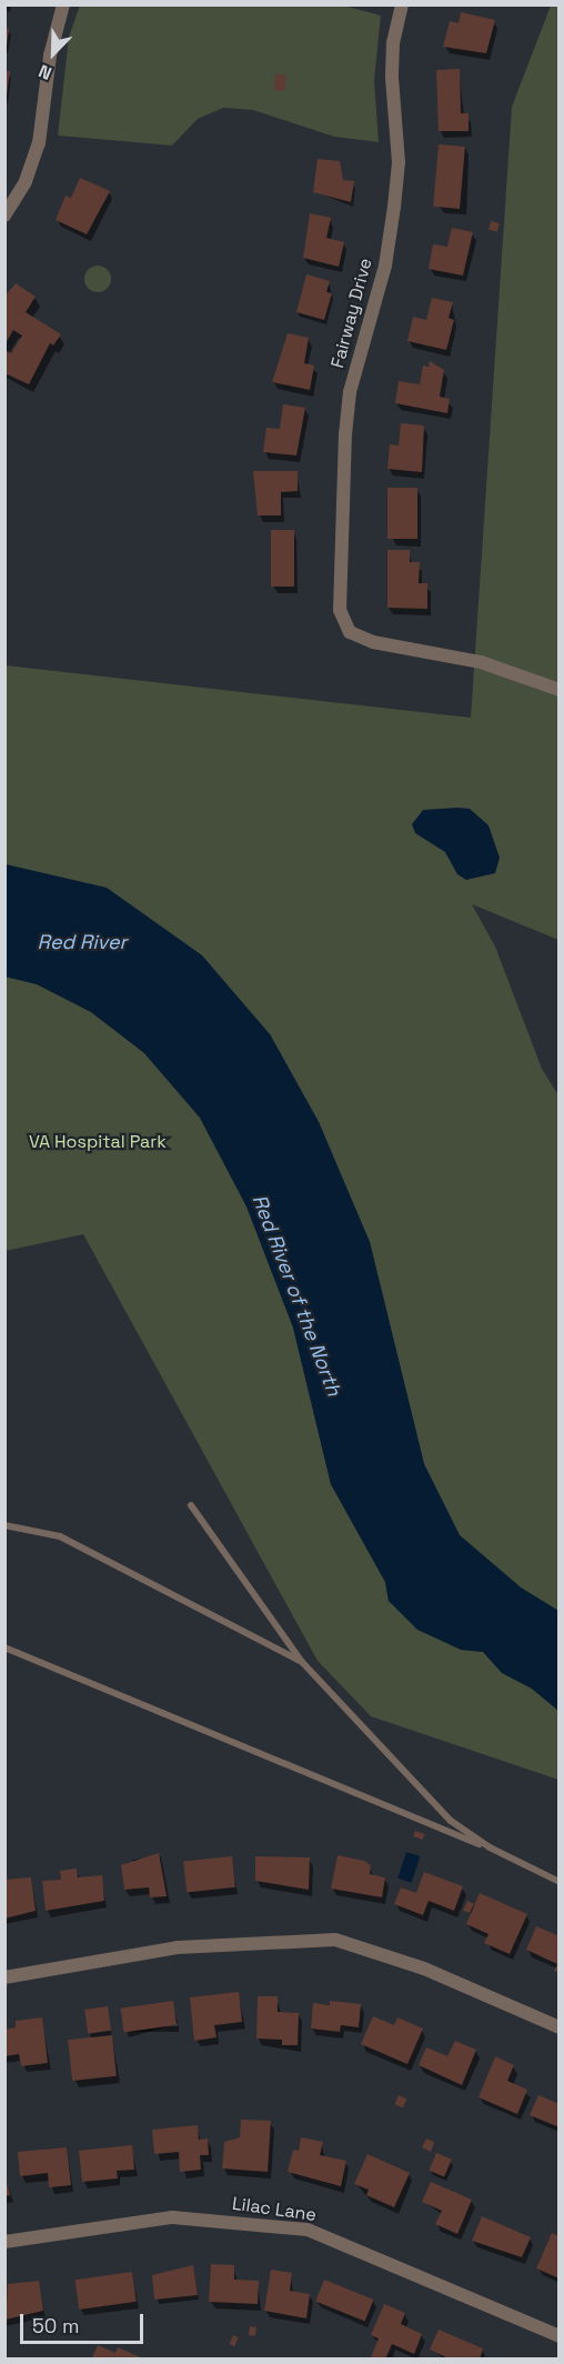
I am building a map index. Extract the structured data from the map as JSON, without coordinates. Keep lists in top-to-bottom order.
{
  "streets": {
    "street": ["Fairway Drive", "Lilac Lane"]
  },
  "water": ["Red River", "Red River of the North"],
  "parks": ["VA Hospital Park"],
  "scale_bar": "50 m",
  "north": "bottom left"
}
